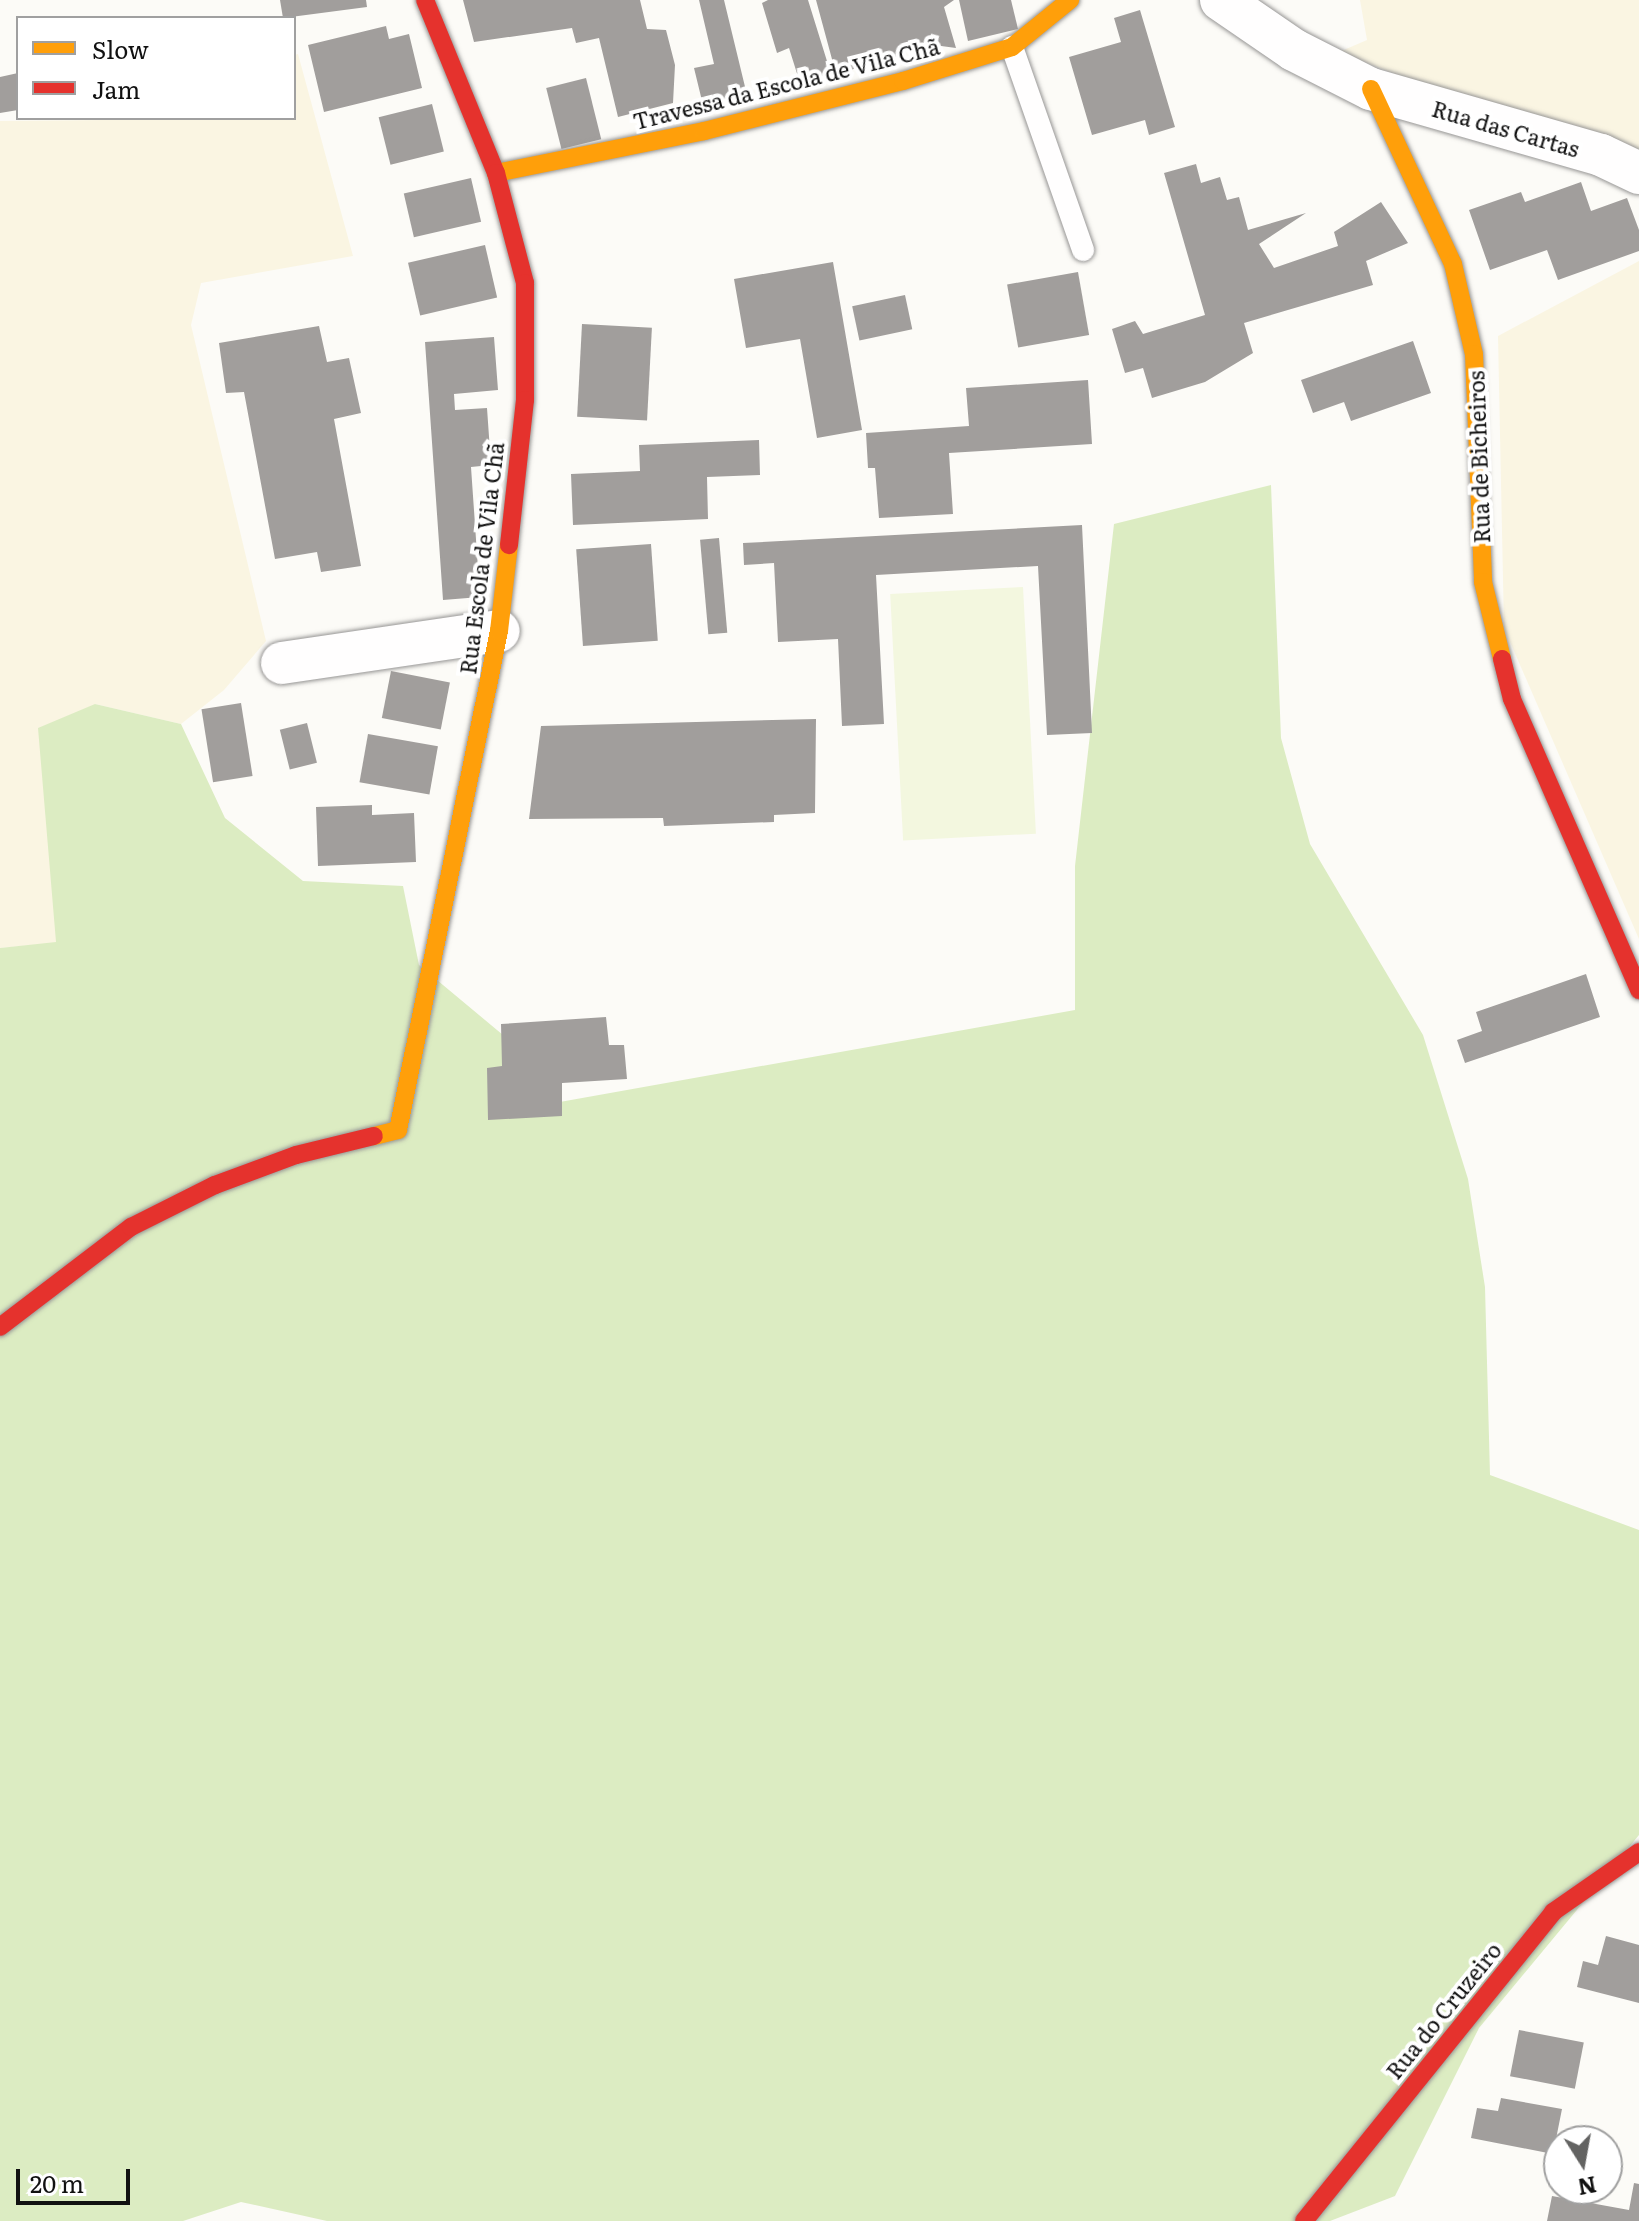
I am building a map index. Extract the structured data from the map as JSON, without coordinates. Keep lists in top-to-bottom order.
{
  "streets": {
    "street": [
      "Travessa da Escola de Vila Chã",
      "Rua das Cartas",
      "Rua de Bicheiros",
      "Rua Escola de Vila Chã",
      "Rua do Cruzeiro"
    ]
  },
  "crossings": [
    ["Travessa da Escola de Vila Chã", "Rua Escola de Vila Chã"],
    ["Rua das Cartas", "Rua de Bicheiros"]
  ],
  "legend": ["Slow", "Jam"],
  "scale_bar": "20 m",
  "north": "bottom"
}
